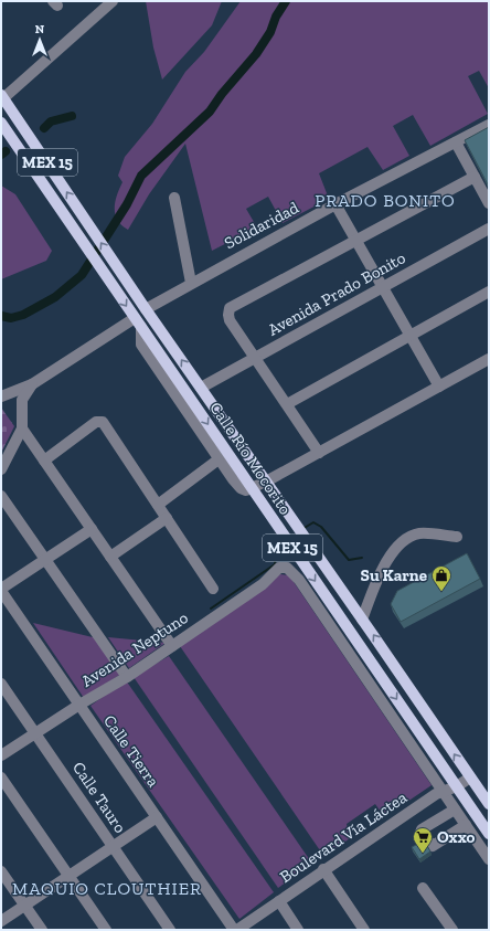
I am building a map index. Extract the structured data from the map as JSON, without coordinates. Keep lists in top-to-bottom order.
{
  "streets": {
    "main road": ["MEX 15", "Calle Río Mocorito"],
    "street": [
      "Solidaridad",
      "Avenida Prado Bonito",
      "Avenida Neptuno",
      "Calle Tierra",
      "Calle Tauro",
      "Boulevard Vía Láctea"
    ]
  },
  "crossings": [
    ["Solidaridad", "Calle Río Mocorito"],
    ["Avenida Prado Bonito", "Calle Río Mocorito"],
    ["Calle Río Mocorito", "Boulevard Vía Láctea"],
    ["Avenida Neptuno", "Calle Tierra"],
    ["Avenida Neptuno", "Calle Tauro"],
    ["Avenida Neptuno", "Boulevard Vía Láctea"],
    ["Calle Tierra", "Boulevard Vía Láctea"]
  ],
  "districts": ["PRADO BONITO", "MAQUIO CLOUTHIER"],
  "places": {
    "shop": ["Su Karne"],
    "supermarket": ["Oxxo"]
  },
  "north": "top"
}
